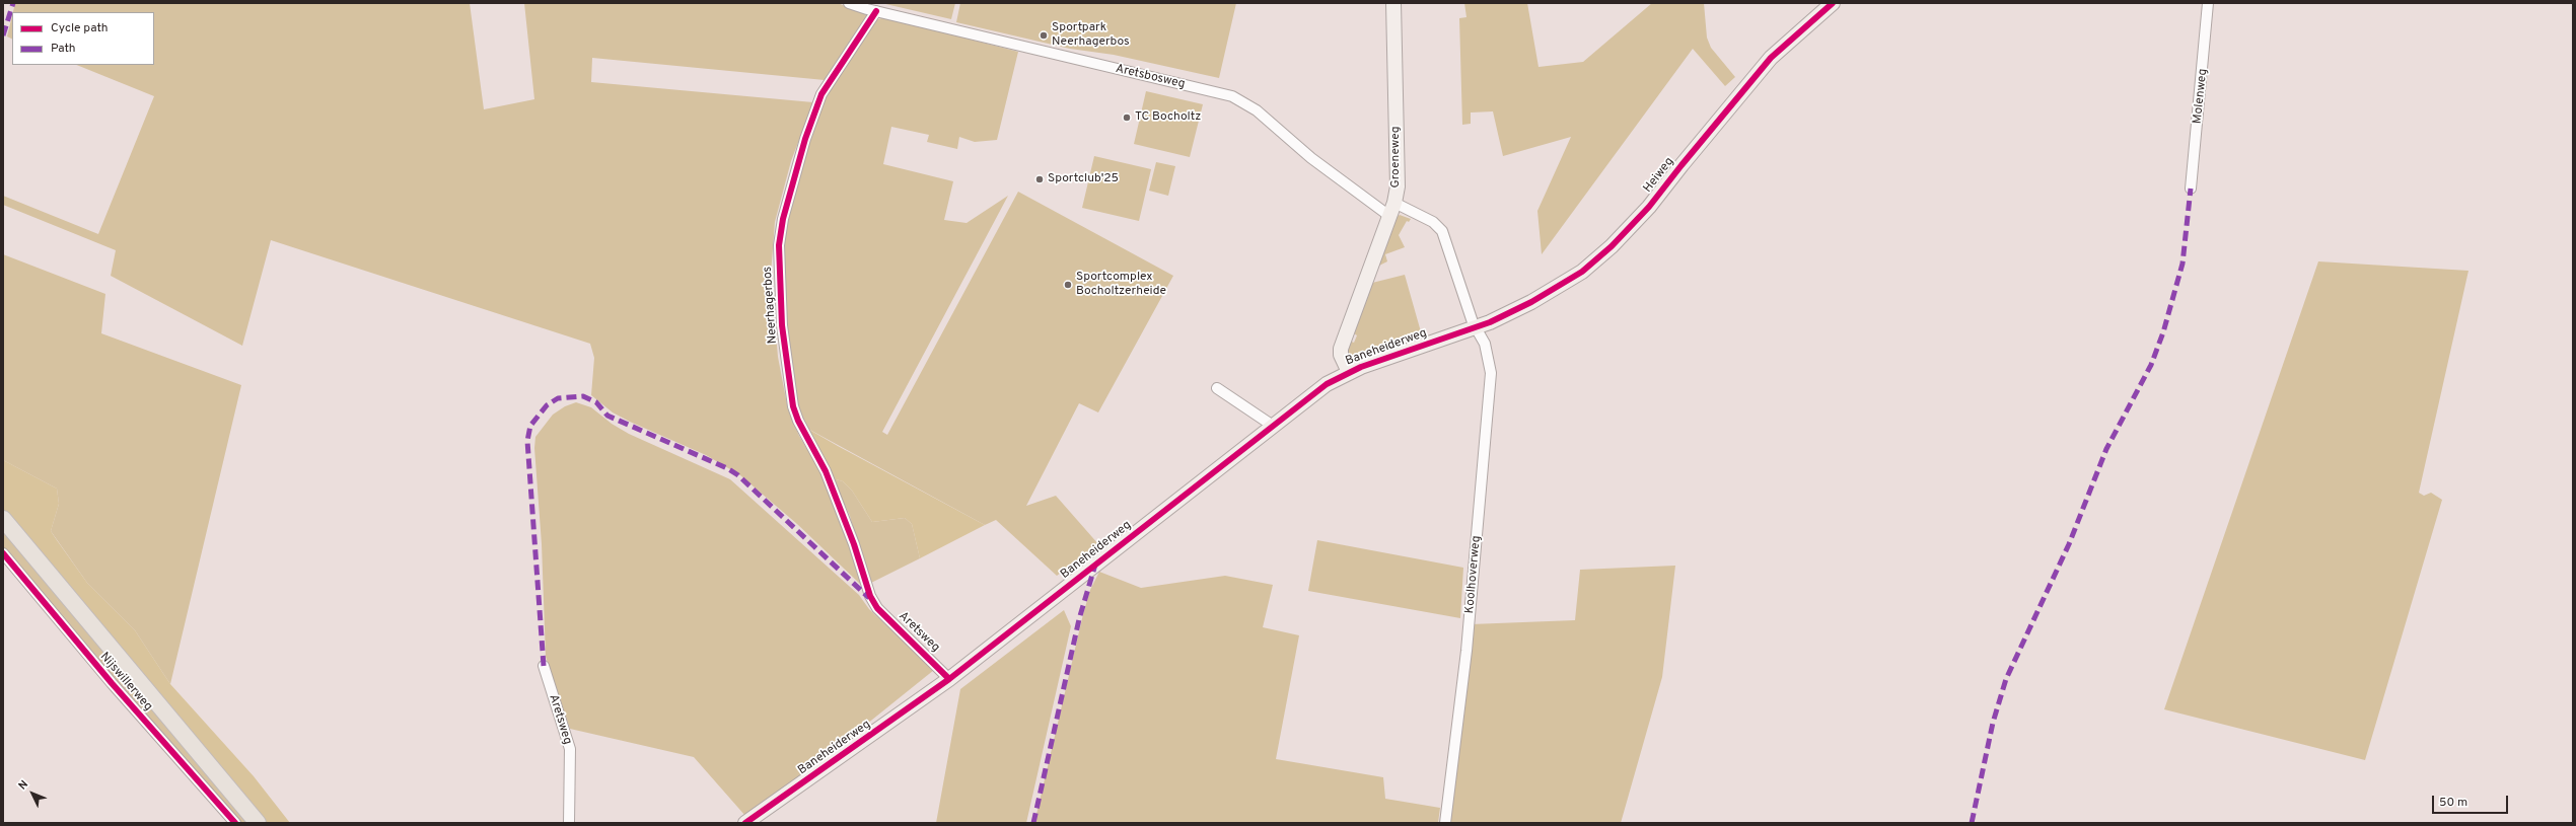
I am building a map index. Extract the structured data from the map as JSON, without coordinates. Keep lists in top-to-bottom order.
{
  "streets": {
    "main road": ["Nijswillerweg"],
    "street": [
      "Aretsbosweg",
      "Molenweg",
      "Groeneweg",
      "Heiweg",
      "Neerhagerbos",
      "Baneheiderweg",
      "Koolhoverweg",
      "Aretsweg"
    ]
  },
  "crossings": [
    ["Aretsbosweg", "Groeneweg"],
    ["Aretsbosweg", "Neerhagerbos"],
    ["Aretsbosweg", "Koolhoverweg"],
    ["Groeneweg", "Baneheiderweg"],
    ["Groeneweg", "Koolhoverweg"],
    ["Heiweg", "Baneheiderweg"],
    ["Heiweg", "Koolhoverweg"],
    ["Neerhagerbos", "Aretsweg"],
    ["Baneheiderweg", "Koolhoverweg"],
    ["Baneheiderweg", "Aretsweg"]
  ],
  "places": [
    "Sportpark Neerhagerbos",
    "TC Bocholtz",
    "Sportclub'25",
    "Sportcomplex Bocholtzerheide"
  ],
  "legend": ["Cycle path", "Path"],
  "scale_bar": "50 m",
  "north": "top left"
}
